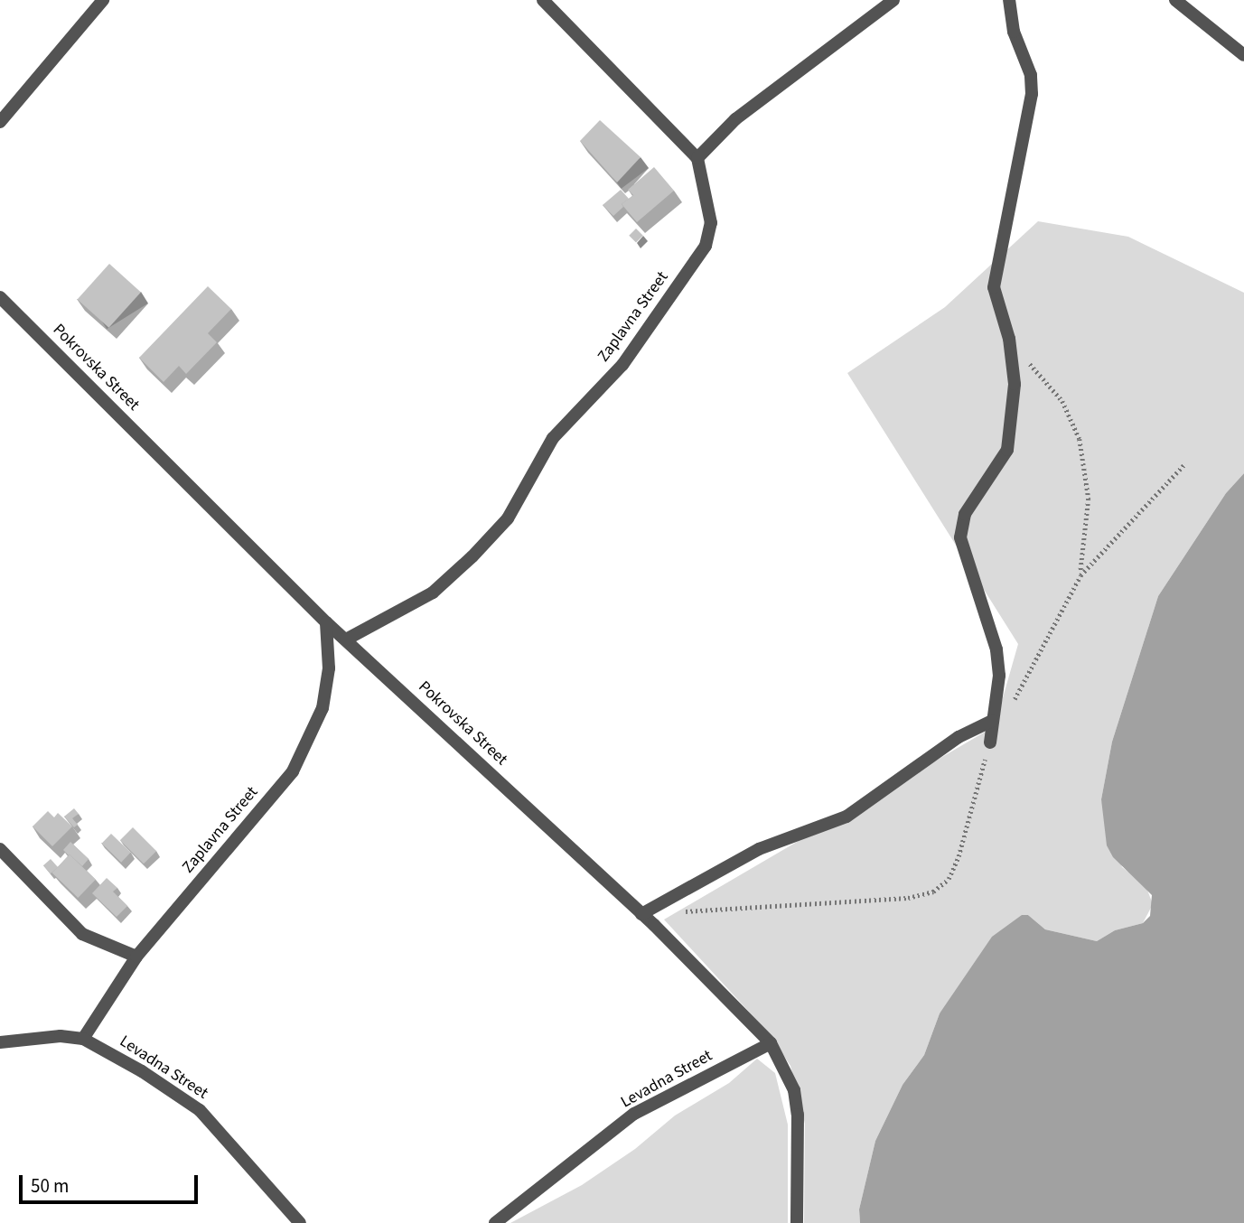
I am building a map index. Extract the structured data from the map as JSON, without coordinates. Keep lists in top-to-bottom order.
{
  "streets": {
    "street": ["Zaplavna Street", "Pokrovska Street", "Levadna Street"]
  },
  "crossings": [
    ["Zaplavna Street", "Pokrovska Street"],
    ["Zaplavna Street", "Levadna Street"],
    ["Pokrovska Street", "Levadna Street"]
  ],
  "scale_bar": "50 m"
}
